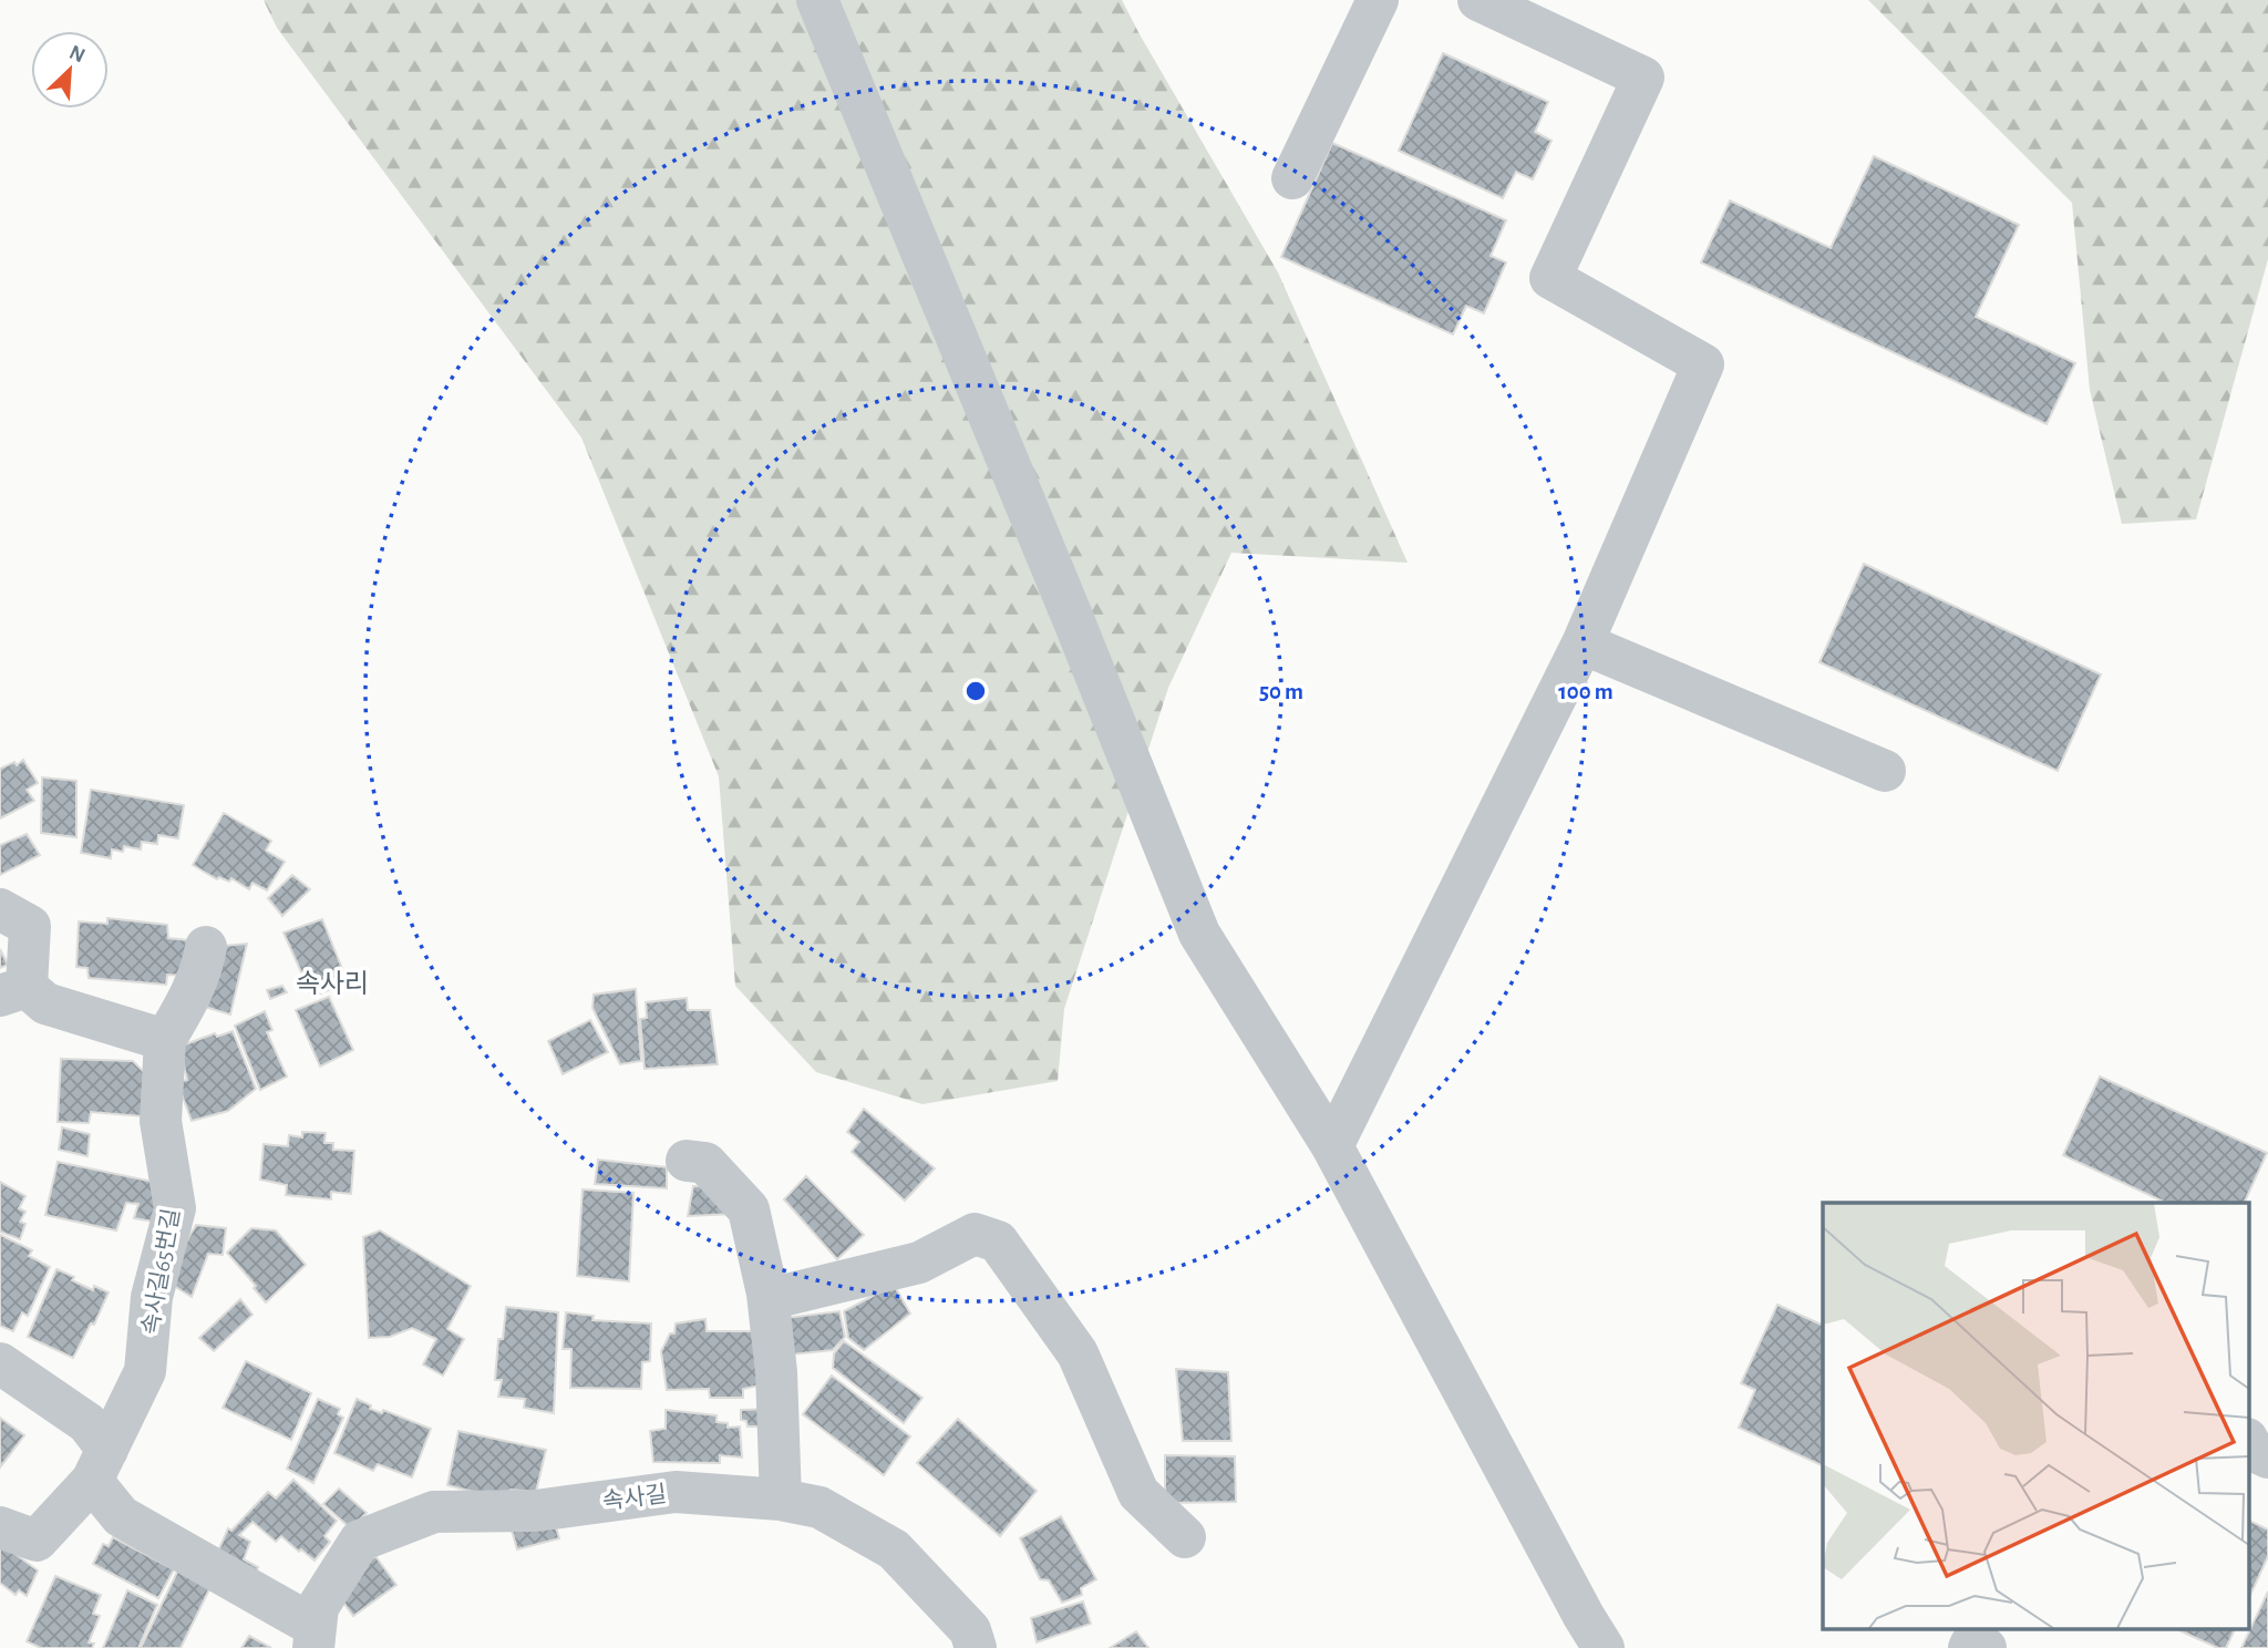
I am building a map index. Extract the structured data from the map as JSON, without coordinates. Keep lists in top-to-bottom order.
{
  "streets": {
    "street": ["속사길65번길", "속사길"]
  },
  "districts": ["속사리"],
  "north": "top right",
  "rings": ["50 m", "100 m"]
}
